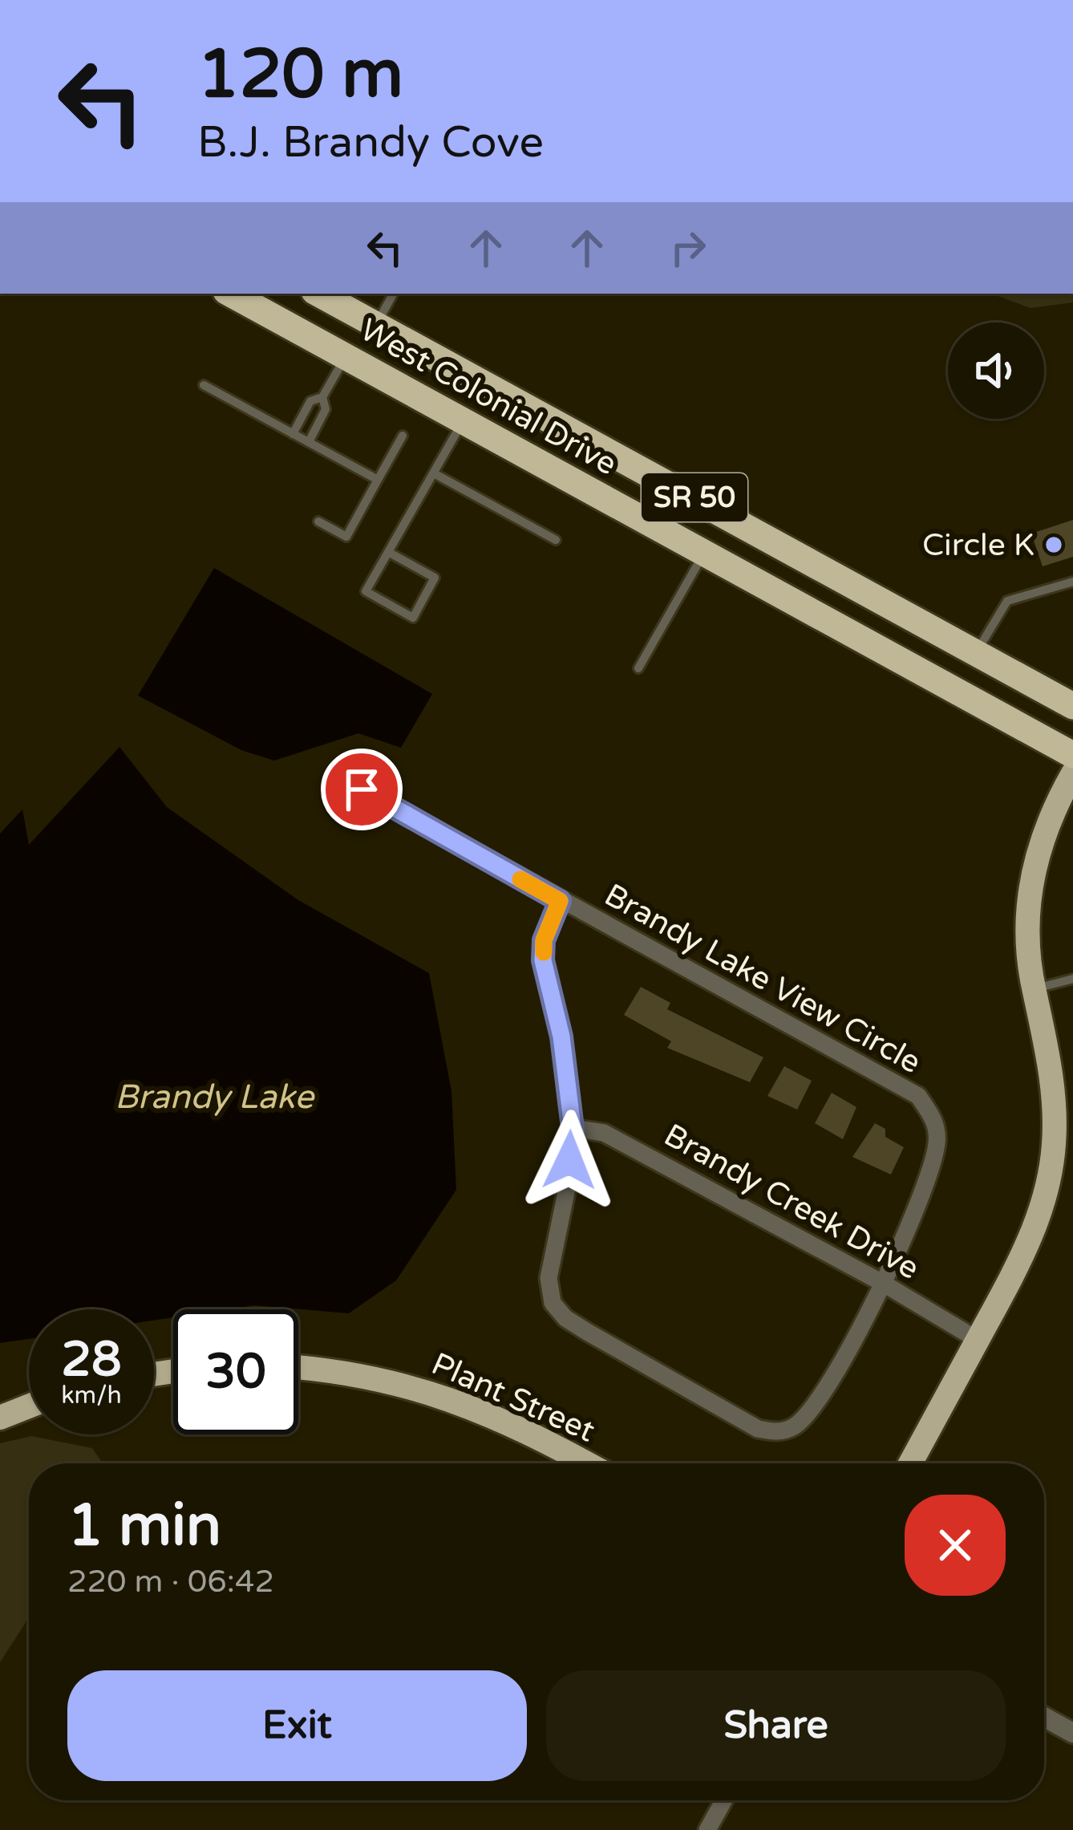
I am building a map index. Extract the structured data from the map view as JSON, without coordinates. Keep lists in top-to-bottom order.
{
  "streets": {
    "highway": ["West Colonial Drive", "SR 50"],
    "main road": ["Plant Street"],
    "street": ["Brandy Lake View Circle", "Brandy Creek Drive"]
  },
  "crossings": [
    ["Brandy Lake View Circle", "Brandy Creek Drive"]
  ],
  "water": ["Brandy Lake"],
  "places": ["Circle K"],
  "page": {
    "turn": ["120 m", "B.J. Brandy Cove"],
    "speed": "28 km/h",
    "limit": "30",
    "heading": ["1 min", "220 m · 06:42"],
    "buttons": ["Exit", "Share"]
  }
}
